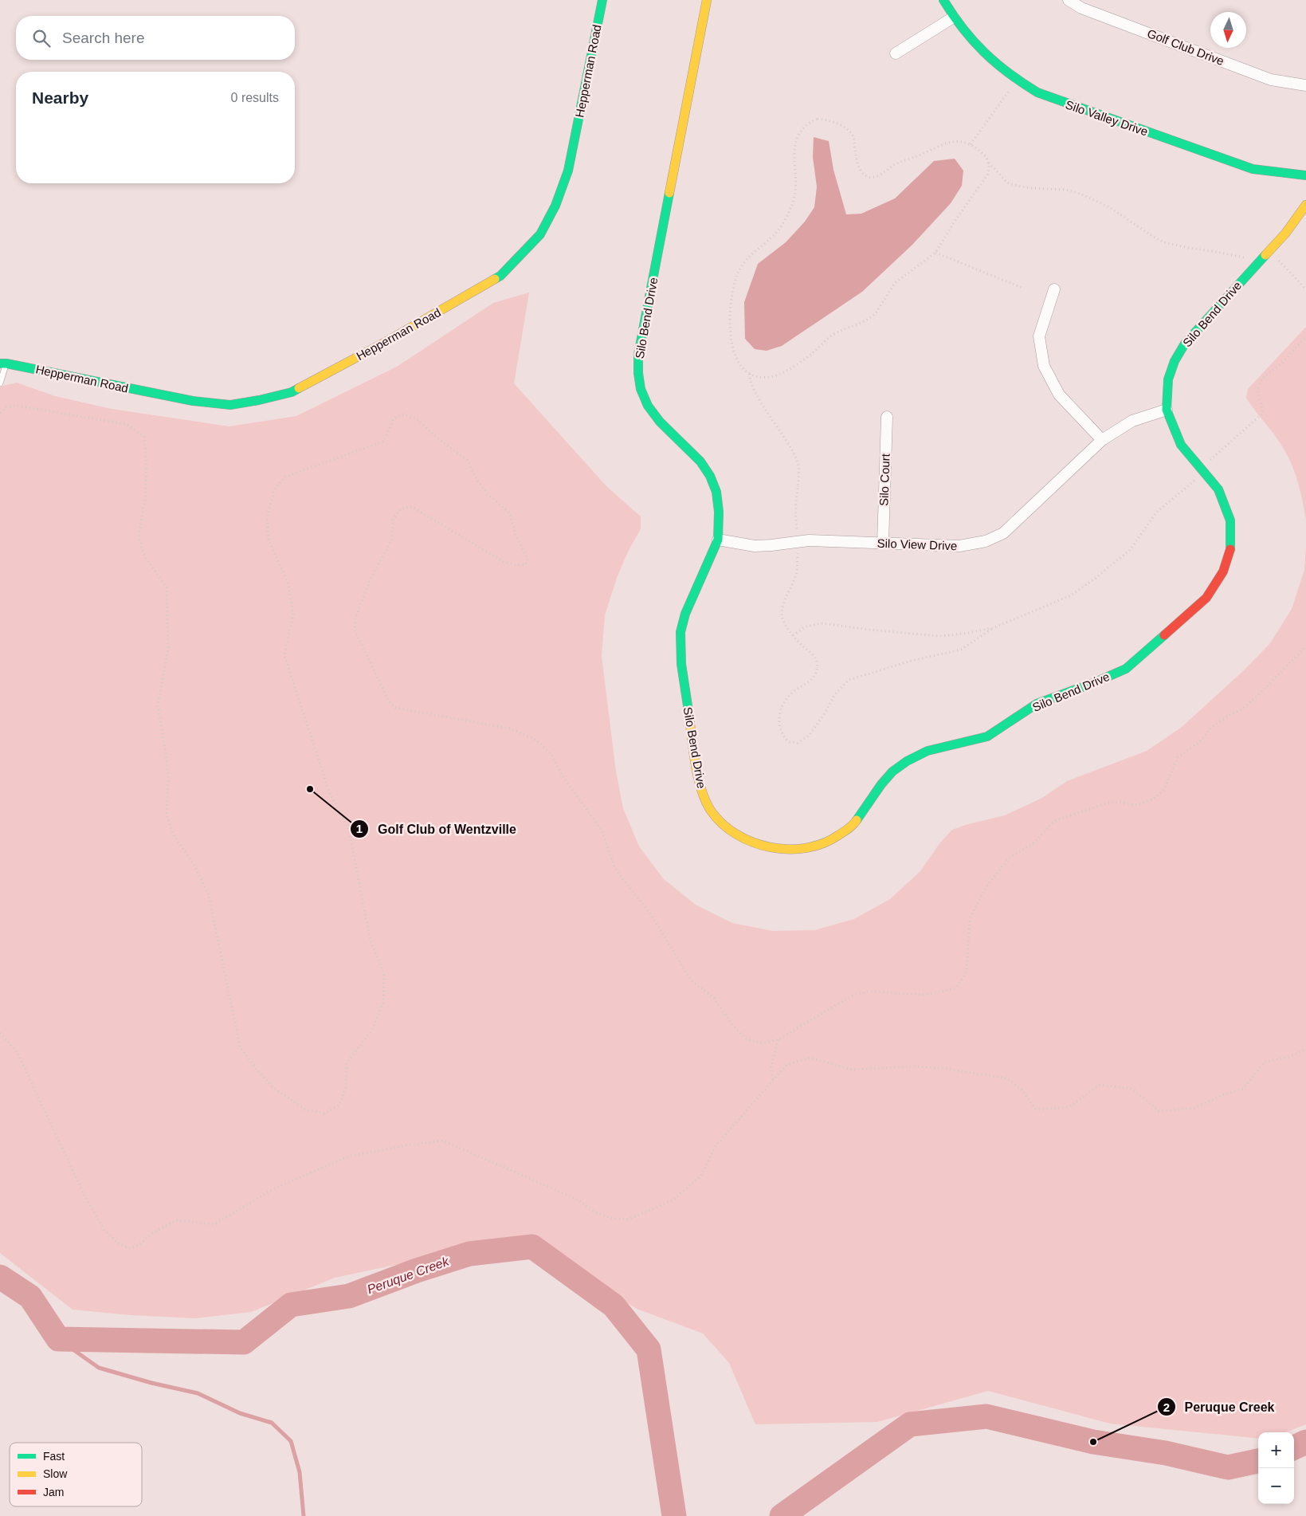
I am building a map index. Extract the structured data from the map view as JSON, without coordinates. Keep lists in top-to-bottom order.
{
  "streets": {
    "street": [
      "Golf Club Drive",
      "Hepperman Road",
      "Silo Valley Drive",
      "Silo Bend Drive",
      "Silo Court",
      "Silo View Drive"
    ]
  },
  "crossings": [
    ["Silo Bend Drive", "Silo View Drive"],
    ["Silo Court", "Silo View Drive"]
  ],
  "water": ["Peruque Creek"],
  "places": ["Golf Club of Wentzville", "Peruque Creek"],
  "legend": ["Fast", "Slow", "Jam"],
  "north": "bottom",
  "page": {
    "search": "Search here",
    "heading": ["Nearby", "0 results"],
    "map_buttons": ["+", "−"]
  }
}
